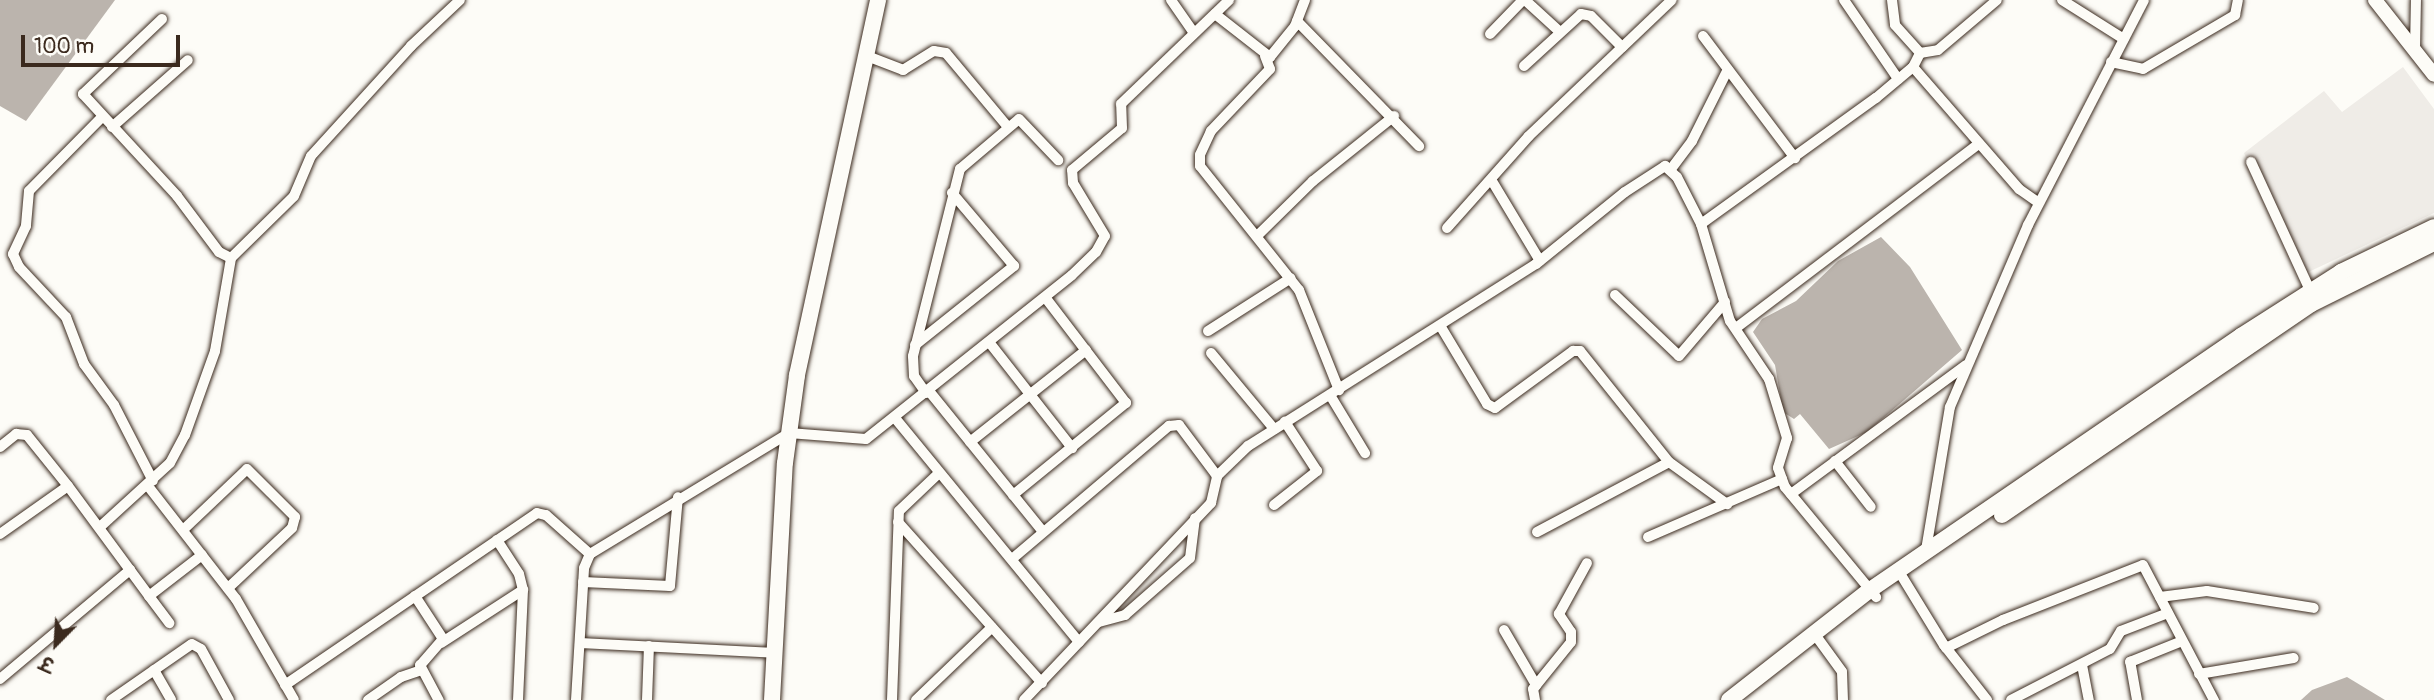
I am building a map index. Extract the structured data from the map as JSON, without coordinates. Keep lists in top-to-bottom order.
{
  "scale_bar": "100 m",
  "north": "bottom left"
}
